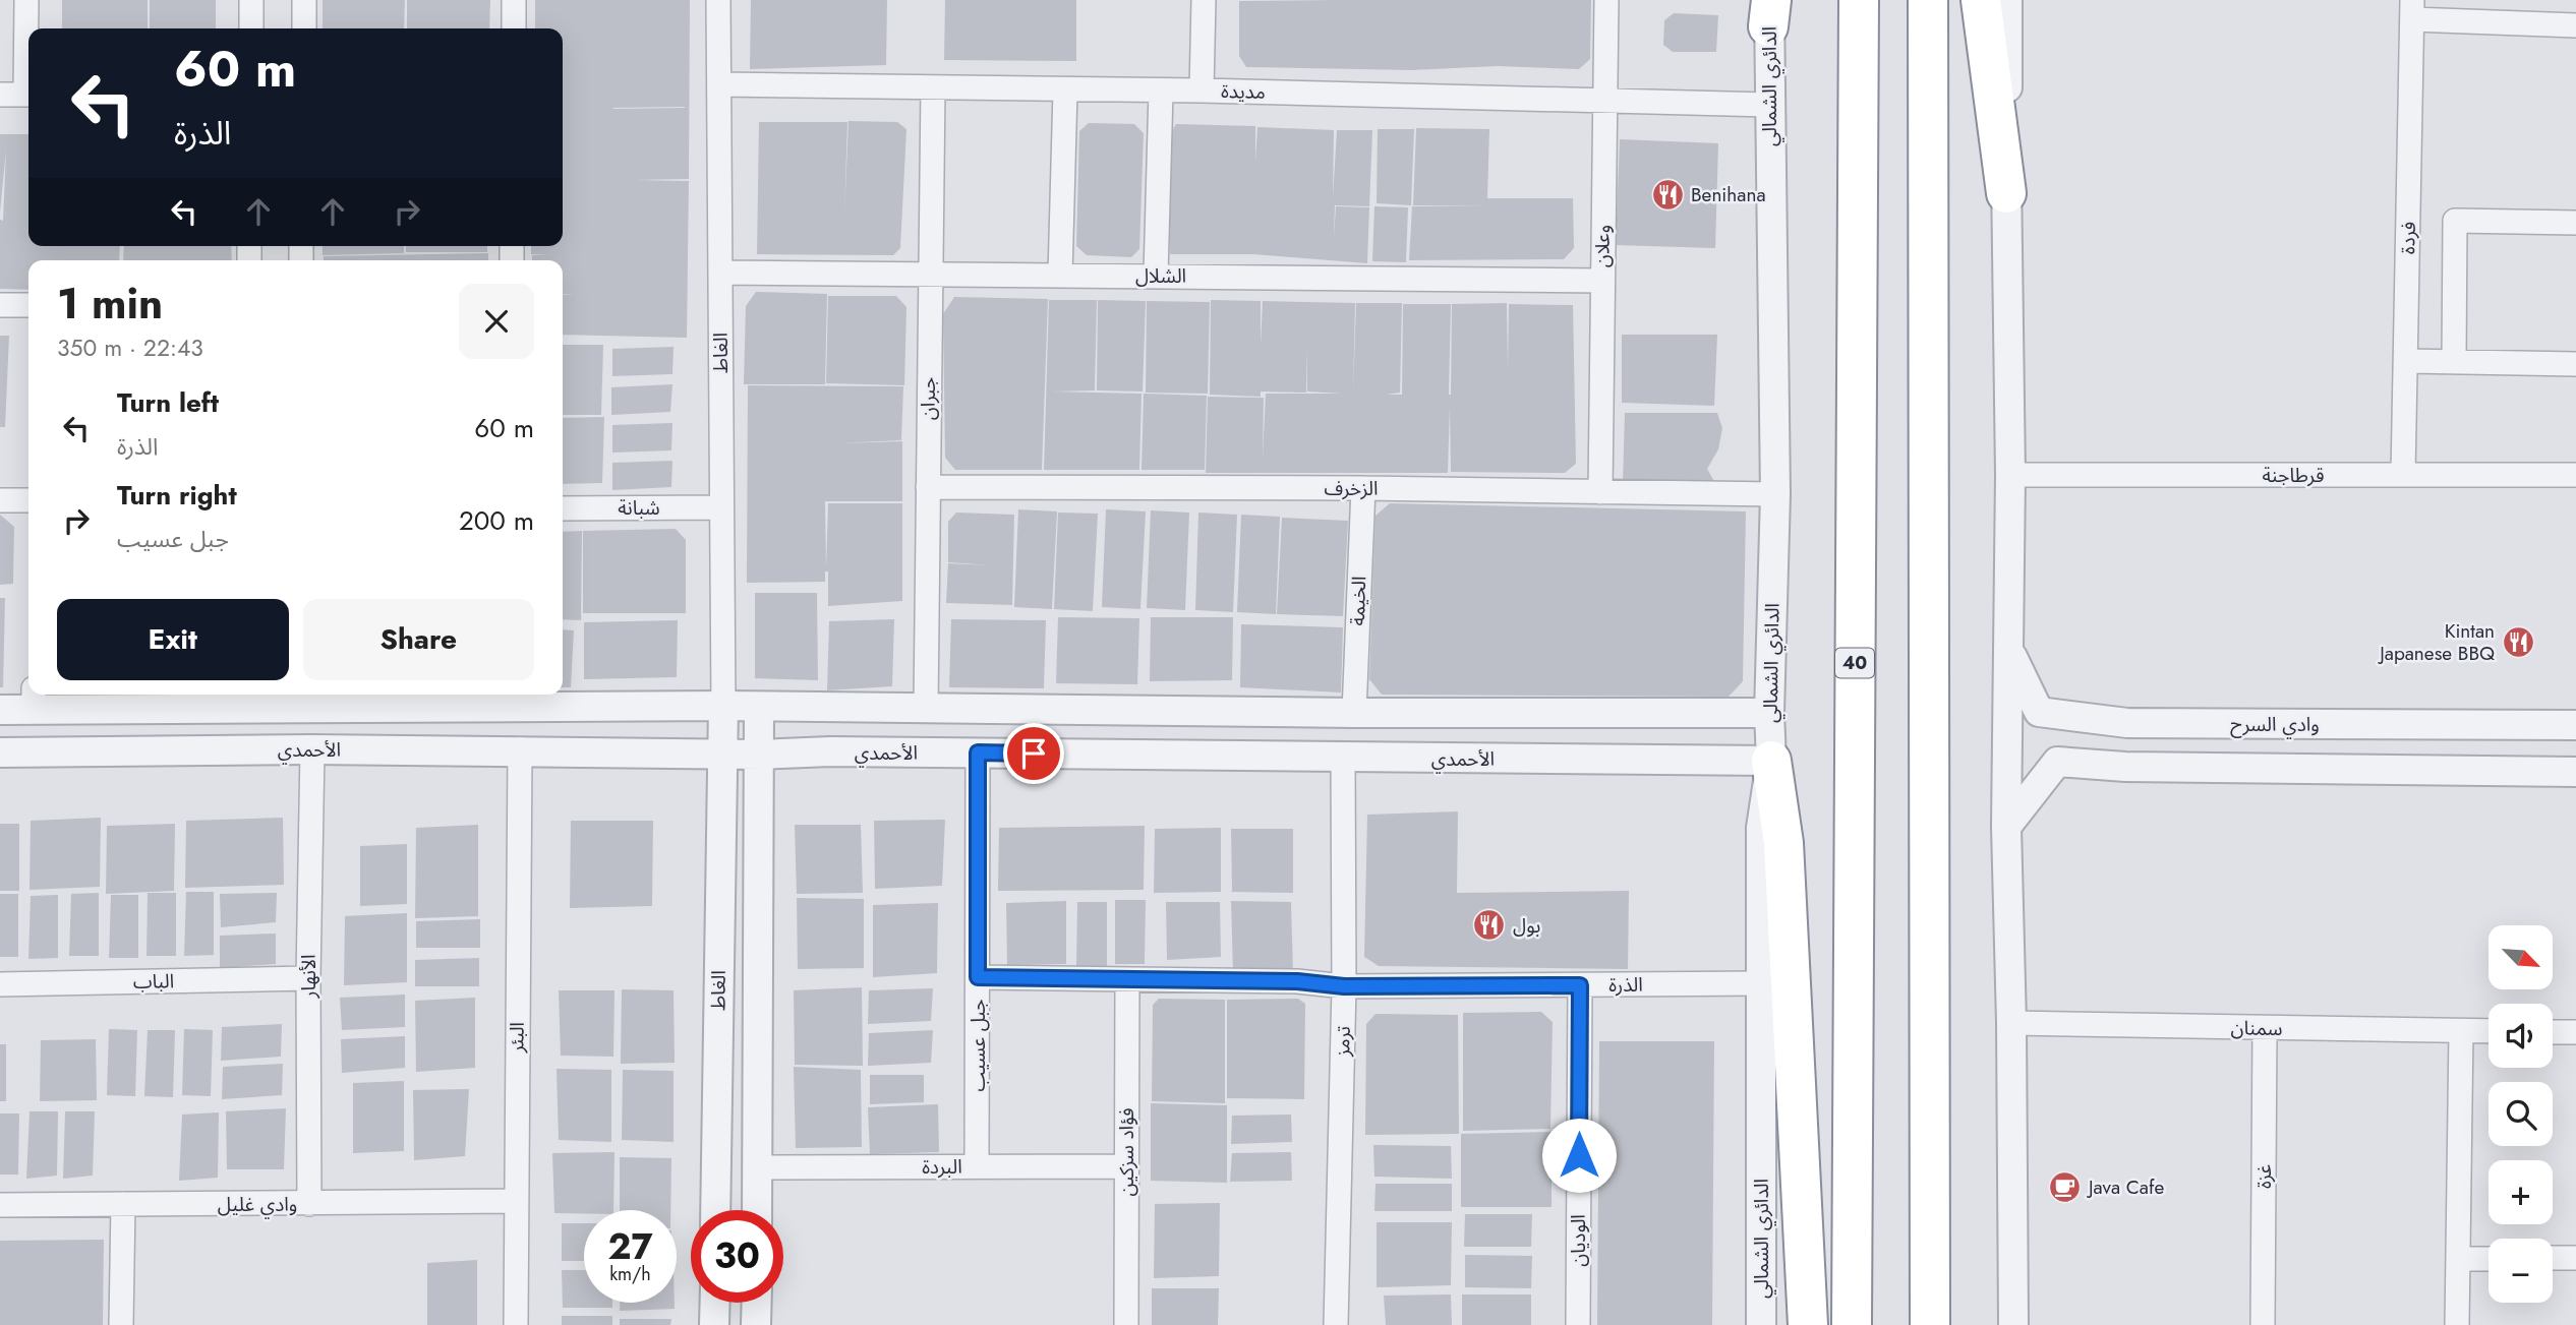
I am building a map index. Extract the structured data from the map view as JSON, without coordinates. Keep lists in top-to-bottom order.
{
  "streets": {
    "highway": ["40"],
    "street": [
      "الدائري الشمالي",
      "مديدة",
      "فردة",
      "وعلان",
      "الشلال",
      "الغاط",
      "جبران",
      "قرطاجنة",
      "الزخرف",
      "شبانة",
      "الخيمة",
      "وادي السرح",
      "الأحمدي",
      "الأنهار",
      "الباب",
      "الذرة",
      "سمنان",
      "البئر",
      "ترمز",
      "جبل عسيب",
      "فؤاد سزكين",
      "البردة",
      "غزة",
      "وادي غليل",
      "الوديان"
    ]
  },
  "crossings": [
    ["الدائري الشمالي", "مديدة"],
    ["الدائري الشمالي", "الزخرف"],
    ["الدائري الشمالي", "الأحمدي"],
    ["الدائري الشمالي", "الذرة"],
    ["مديدة", "وعلان"],
    ["مديدة", "الغاط"],
    ["مديدة", "جبران"],
    ["فردة", "قرطاجنة"],
    ["وعلان", "الشلال"],
    ["وعلان", "الزخرف"],
    ["الشلال", "الغاط"],
    ["الشلال", "جبران"],
    ["الغاط", "شبانة"],
    ["الغاط", "الأحمدي"],
    ["الغاط", "البردة"],
    ["جبران", "الزخرف"],
    ["جبران", "الأحمدي"],
    ["الزخرف", "الخيمة"],
    ["الخيمة", "الأحمدي"],
    ["الأحمدي", "الأنهار"],
    ["الأحمدي", "البئر"],
    ["الأحمدي", "ترمز"],
    ["الأحمدي", "جبل عسيب"],
    ["الأنهار", "الباب"],
    ["الأنهار", "وادي غليل"],
    ["الذرة", "ترمز"],
    ["الذرة", "جبل عسيب"],
    ["الذرة", "فؤاد سزكين"],
    ["الذرة", "الوديان"],
    ["سمنان", "غزة"],
    ["البئر", "وادي غليل"],
    ["جبل عسيب", "البردة"],
    ["فؤاد سزكين", "البردة"]
  ],
  "places": {
    "restaurant": ["Benihana", "Kintan Japanese BBQ", "بول"],
    "cafe": ["Java Cafe"]
  },
  "north": "bottom right",
  "page": {
    "turn": ["60 m", "الذرة"],
    "heading": ["1 min", "350 m · 22:43"],
    "list": [
      {
        "name": "Turn left",
        "note": "الذرة",
        "value": "60 m"
      },
      {
        "name": "Turn right",
        "note": "جبل عسيب",
        "value": "200 m"
      }
    ],
    "buttons": ["Exit", "Share"],
    "map_buttons": ["+", "−"],
    "speed": "27 km/h",
    "limit": "30"
  }
}
